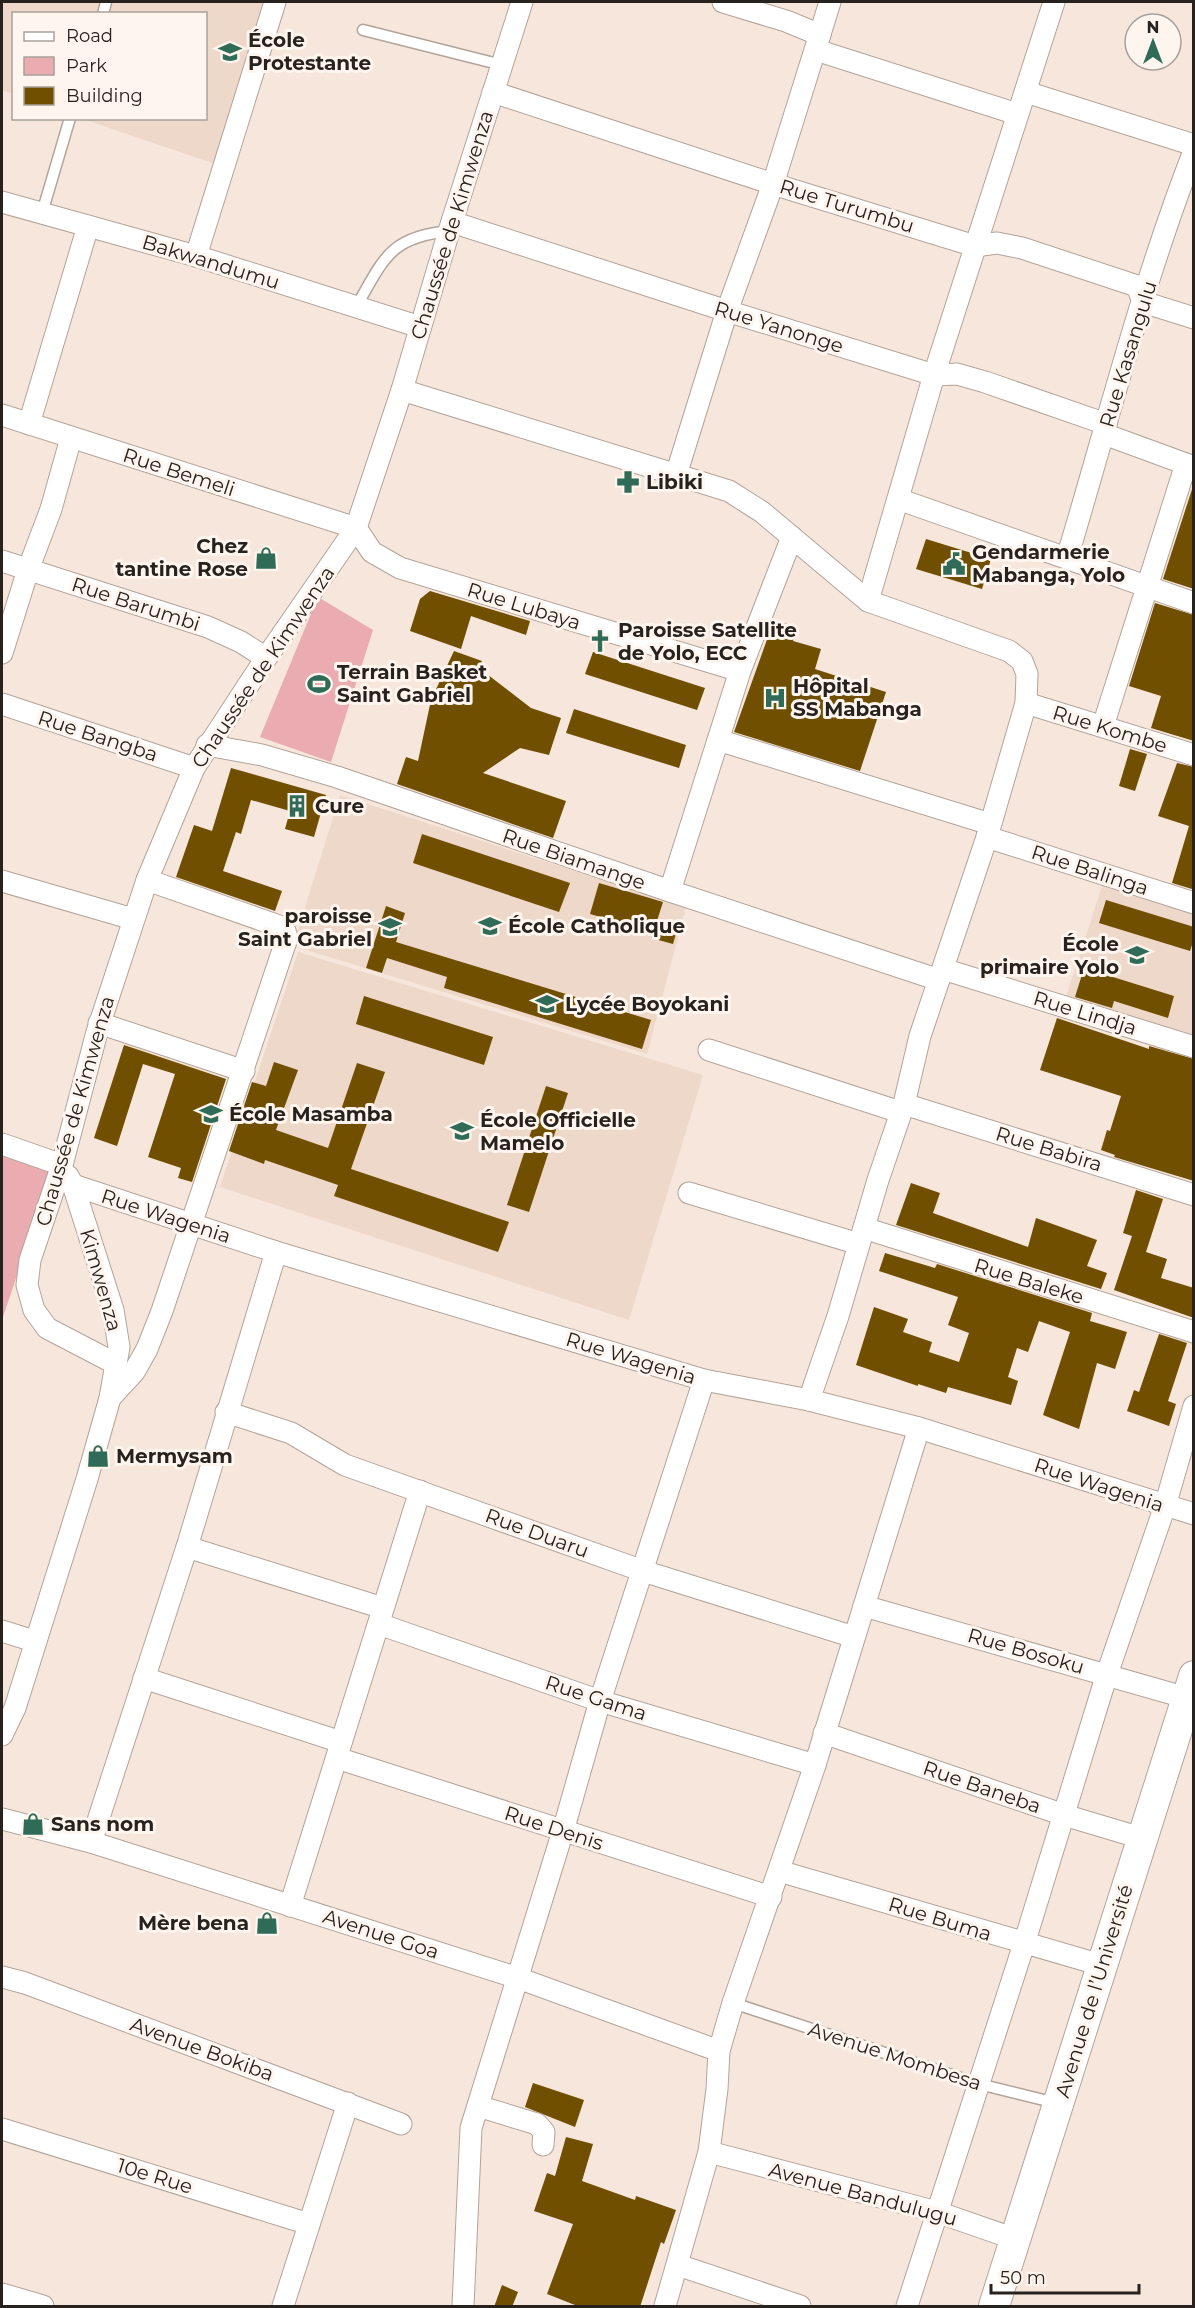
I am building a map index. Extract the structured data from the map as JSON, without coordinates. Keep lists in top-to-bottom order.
{
  "streets": {
    "main road": ["Avenue de l’Université"],
    "street": [
      "Rue Turumbu",
      "Chaussée de Kimwenza",
      "Bakwandumu",
      "Rue Yanonge",
      "Rue Kasangulu",
      "Rue Bemeli",
      "Rue Barumbi",
      "Rue Lubaya",
      "Rue Kombe",
      "Rue Bangba",
      "Rue Biamange",
      "Rue Balinga",
      "Rue Lindja",
      "Rue Babira",
      "Rue Wagenia",
      "Kimwenza",
      "Rue Baleke",
      "Rue Duaru",
      "Rue Bosoku",
      "Rue Gama",
      "Rue Baneba",
      "Rue Denis",
      "Rue Buma",
      "Avenue Goa",
      "Avenue Bokiba",
      "10e Rue",
      "Avenue Bandulugu"
    ],
    "lane": ["Avenue Mombesa"]
  },
  "crossings": [
    ["Rue Turumbu", "Chaussée de Kimwenza"],
    ["Rue Turumbu", "Rue Kasangulu"],
    ["Chaussée de Kimwenza", "Bakwandumu"],
    ["Chaussée de Kimwenza", "Rue Yanonge"],
    ["Chaussée de Kimwenza", "Rue Bemeli"],
    ["Chaussée de Kimwenza", "Rue Barumbi"],
    ["Chaussée de Kimwenza", "Rue Lubaya"],
    ["Chaussée de Kimwenza", "Rue Bangba"],
    ["Chaussée de Kimwenza", "Rue Biamange"],
    ["Chaussée de Kimwenza", "Kimwenza"],
    ["Rue Yanonge", "Rue Kasangulu"],
    ["Rue Bemeli", "Rue Lubaya"],
    ["Rue Biamange", "Rue Lindja"],
    ["Rue Wagenia", "Kimwenza"],
    ["Rue Bosoku", "Avenue de l’Université"],
    ["Rue Baneba", "Avenue de l’Université"],
    ["Rue Buma", "Avenue de l’Université"],
    ["Avenue de l’Université", "Avenue Mombesa"],
    ["Avenue de l’Université", "Avenue Bandulugu"]
  ],
  "places": {
    "school or university": [
      "École Protestante",
      "École Catholique",
      "paroisse Saint Gabriel",
      "École primaire Yolo",
      "Lycée Boyokani",
      "École Masamba",
      "École Officielle Mamelo"
    ],
    "pharmacy": ["Libiki"],
    "shop": [
      "Chez tantine Rose",
      "Mermysam",
      "Sans nom",
      "Mère bena"
    ],
    "public building": ["Gendarmerie Mabanga, Yolo"],
    "church": ["Paroisse Satellite de Yolo, ECC"],
    "sports": ["Terrain Basket Saint Gabriel"],
    "hospital": ["Hôpital SS Mabanga"],
    "building": ["Cure"]
  },
  "legend": ["Road", "Park", "Building"],
  "scale_bar": "50 m",
  "north": "top"
}
